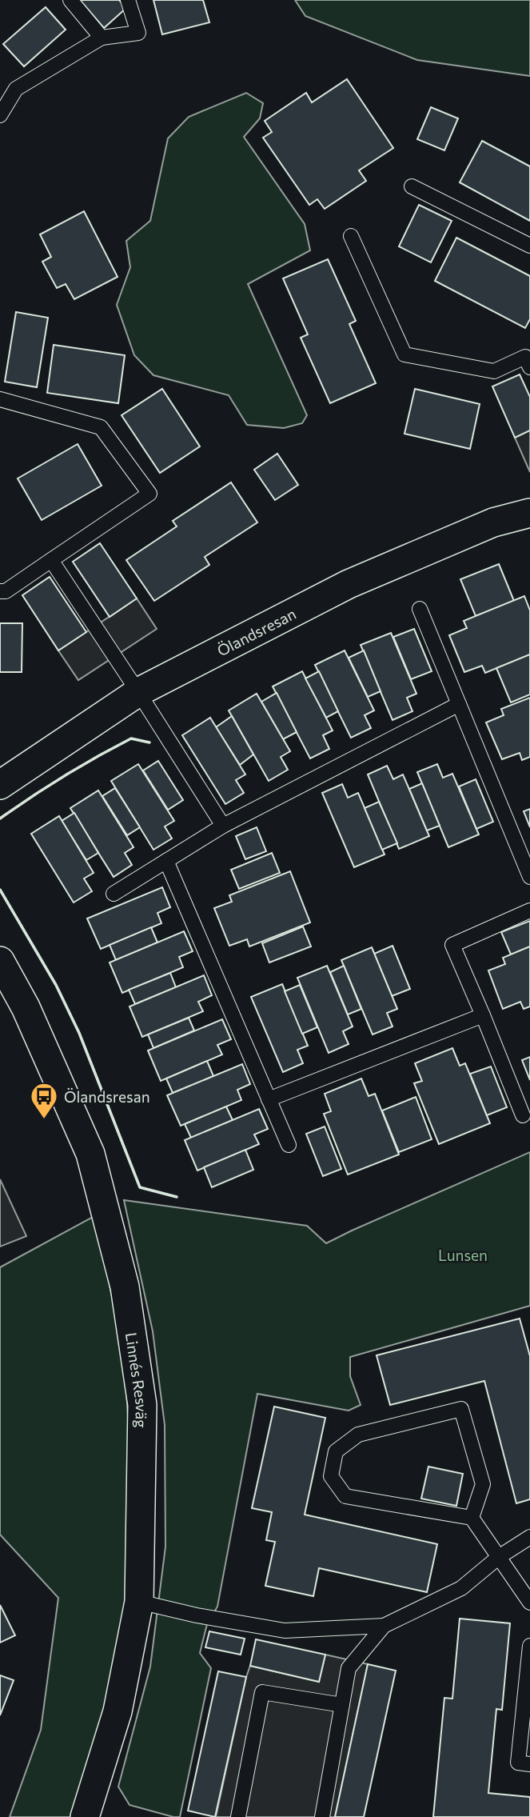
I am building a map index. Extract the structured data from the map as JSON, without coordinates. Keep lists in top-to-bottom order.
{
  "streets": {
    "street": ["Ölandsresan", "Linnés Resväg"]
  },
  "parks": ["Lunsen"],
  "places": {
    "bus stop": ["Ölandsresan"]
  }
}
